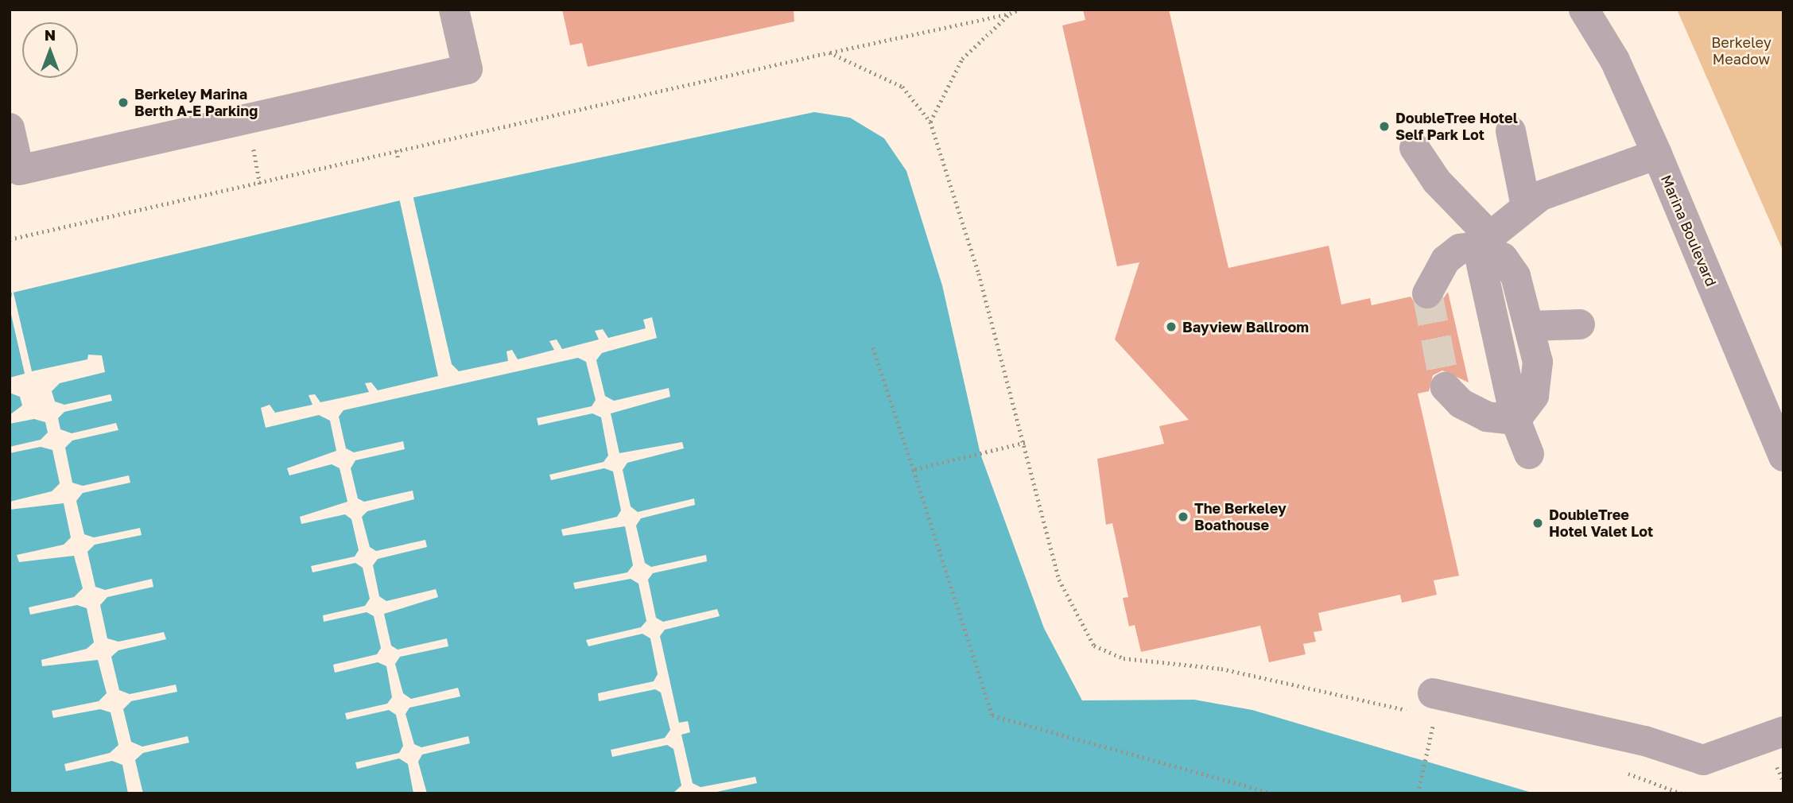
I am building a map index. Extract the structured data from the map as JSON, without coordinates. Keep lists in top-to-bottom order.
{
  "streets": {
    "street": ["Marina Boulevard"]
  },
  "parks": ["Berkeley Meadow"],
  "places": [
    "Berkeley Marina Berth A-E Parking",
    "DoubleTree Hotel Self Park Lot",
    "Bayview Ballroom",
    "The Berkeley Boathouse",
    "DoubleTree Hotel Valet Lot"
  ],
  "north": "top"
}
